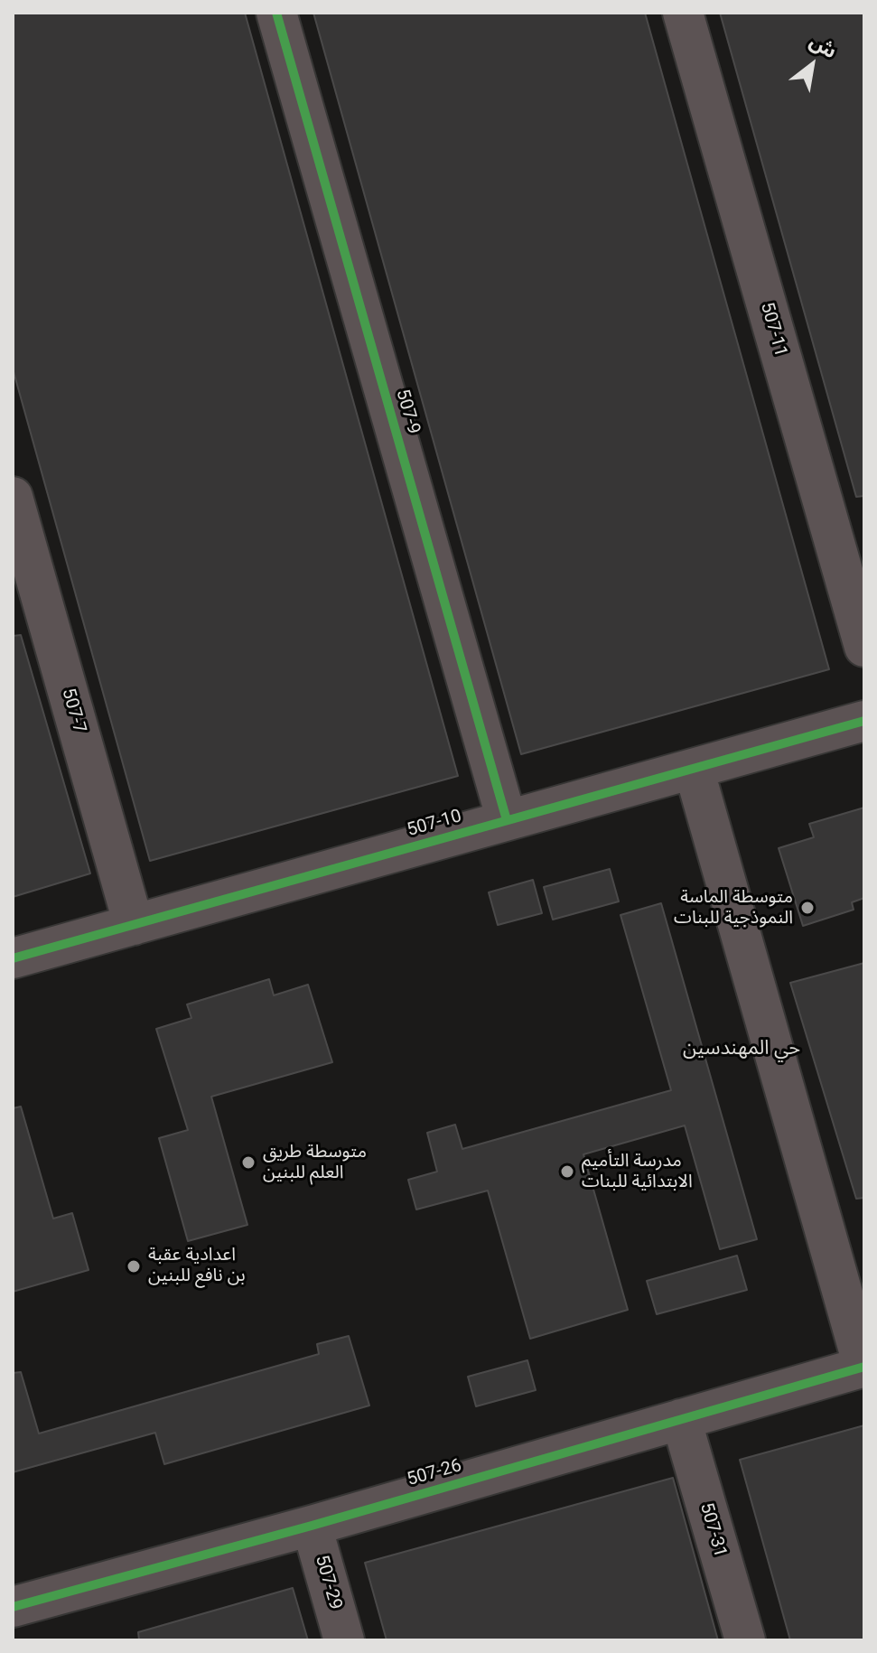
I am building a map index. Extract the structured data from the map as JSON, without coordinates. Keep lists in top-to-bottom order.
{
  "streets": {
    "street": [
      "507-11",
      "507-9",
      "507-7",
      "507-10",
      "507-26",
      "507-31",
      "507-29"
    ]
  },
  "crossings": [
    ["507-9", "507-10"],
    ["507-7", "507-10"],
    ["507-26", "507-31"],
    ["507-26", "507-29"]
  ],
  "districts": ["حي المهندسين"],
  "places": [
    "متوسطة الماسة النموذجية للبنات",
    "متوسطة طريق العلم للبنين",
    "مدرسة التأميم الابتدائية للبنات",
    "اعدادية عقبة بن نافع للبنين"
  ],
  "north": "top right"
}
